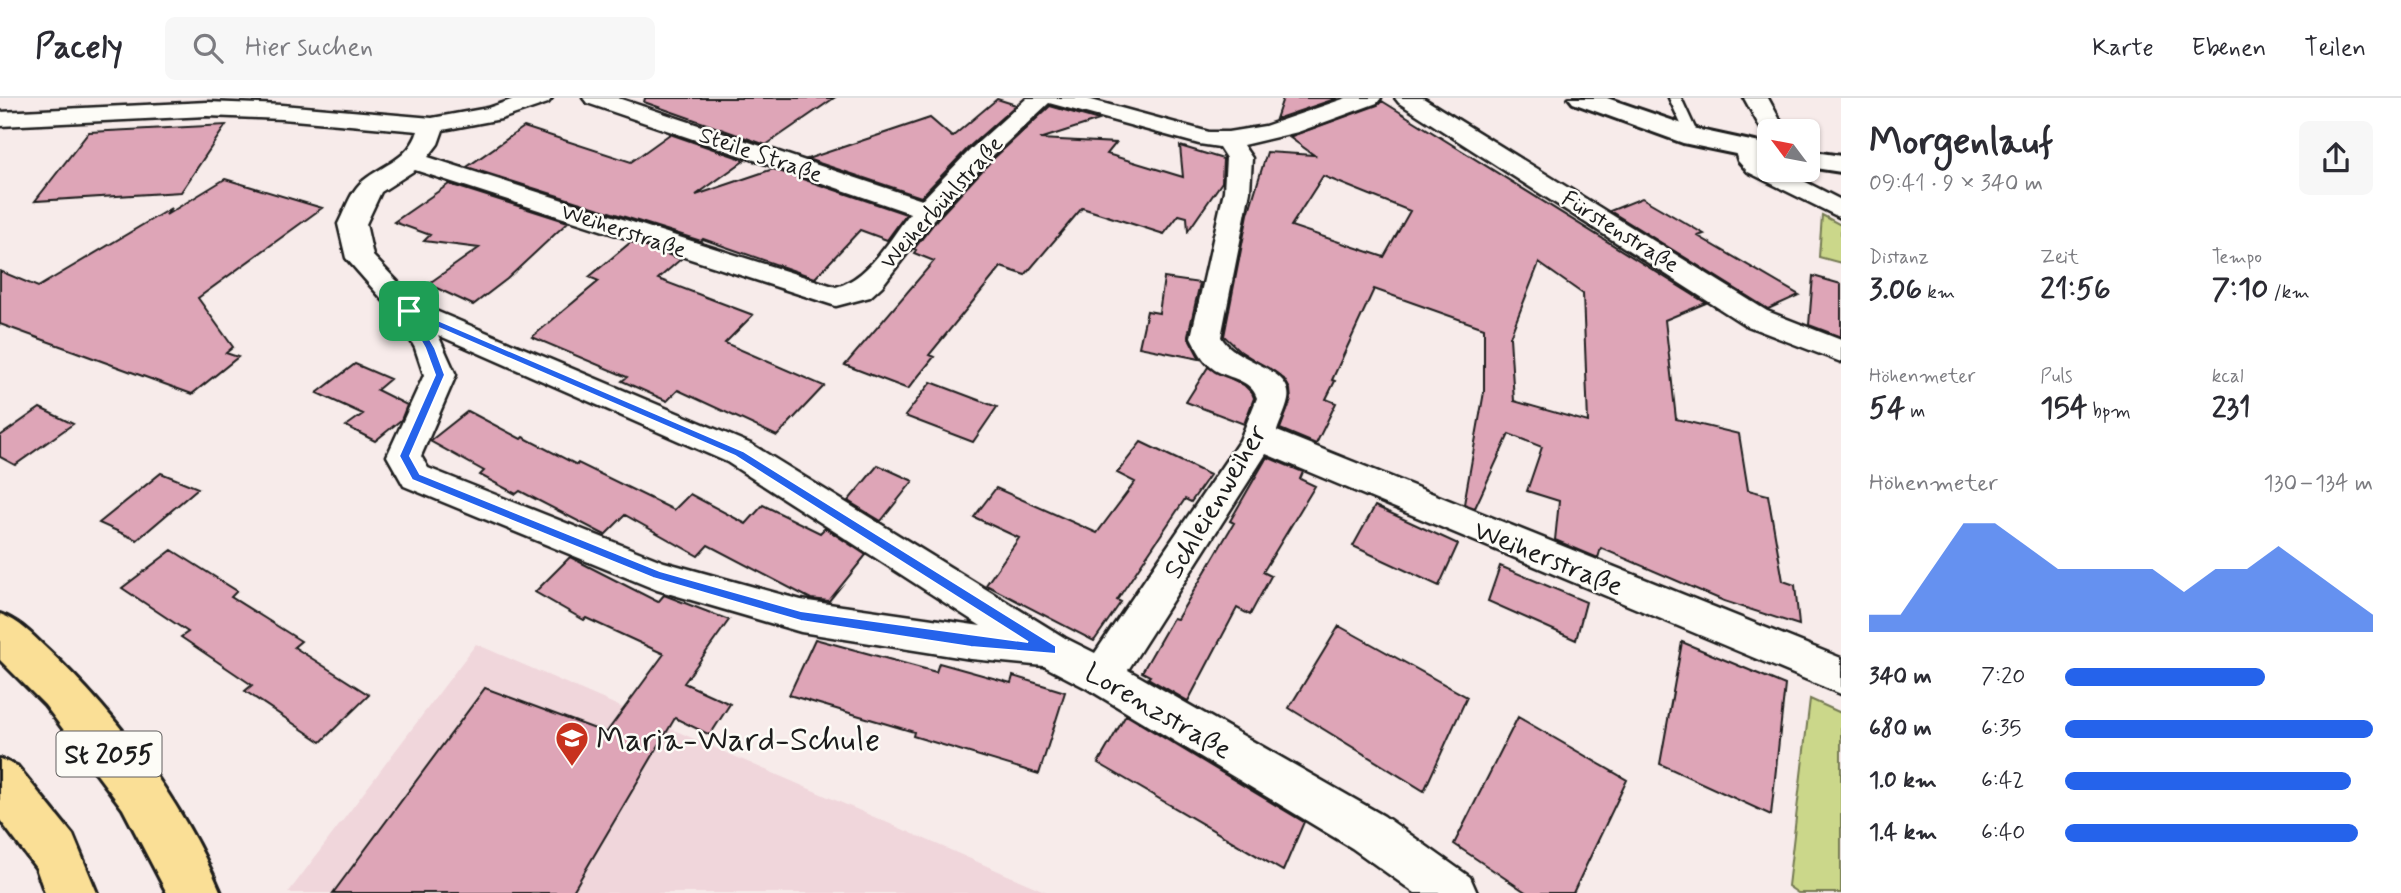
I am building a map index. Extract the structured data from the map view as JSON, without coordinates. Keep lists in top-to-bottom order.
{
  "streets": {
    "main road": ["St 2055"],
    "street": [
      "Steile Straße",
      "Weiherbühlstraße",
      "Weiherstraße",
      "Fürstenstraße",
      "Schleienweiher",
      "Lorenzstraße"
    ]
  },
  "crossings": [
    ["Steile Straße", "Weiherbühlstraße"],
    ["Weiherbühlstraße", "Weiherstraße"],
    ["Weiherstraße", "Schleienweiher"],
    ["Schleienweiher", "Lorenzstraße"]
  ],
  "places": {
    "school or university": ["Maria-Ward-Schule"]
  },
  "north": "top left",
  "page": {
    "header": "Pacely",
    "search": "Hier suchen",
    "nav": ["Karte", "Ebenen", "Teilen"],
    "heading": ["Morgenlauf", "09:41 · 9 × 340 m"],
    "stats": [
      ["Distanz", "3.06 km"],
      ["Zeit", "21:56"],
      ["Tempo", "7:10 /km"],
      ["Höhenmeter", "54 m"],
      ["Puls", "154 bpm"],
      ["kcal", "231"]
    ],
    "chart": ["Höhenmeter", "130–134 m"],
    "list": [
      {
        "name": "340 m",
        "note": "7:20"
      },
      {
        "name": "680 m",
        "note": "6:35"
      },
      {
        "name": "1.0 km",
        "note": "6:42"
      },
      {
        "name": "1.4 km",
        "note": "6:40"
      }
    ]
  }
}
